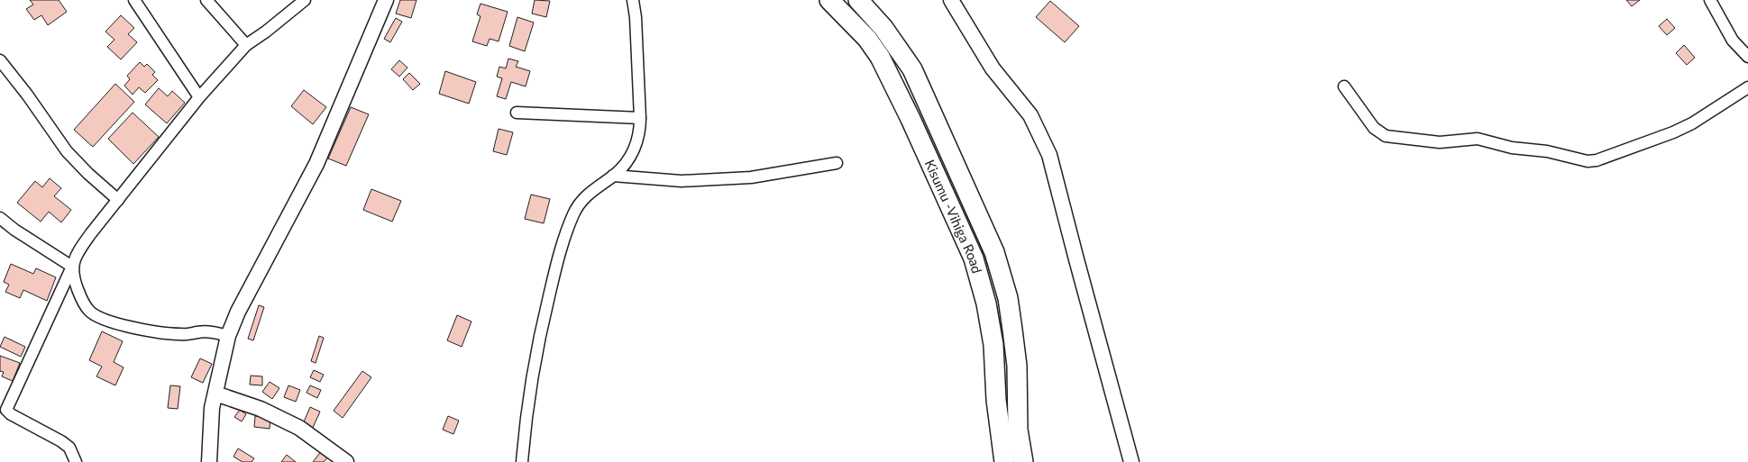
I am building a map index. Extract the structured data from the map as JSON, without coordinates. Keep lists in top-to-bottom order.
{
  "streets": {
    "highway": ["Kisumu -Vihiga Road"]
  }
}
